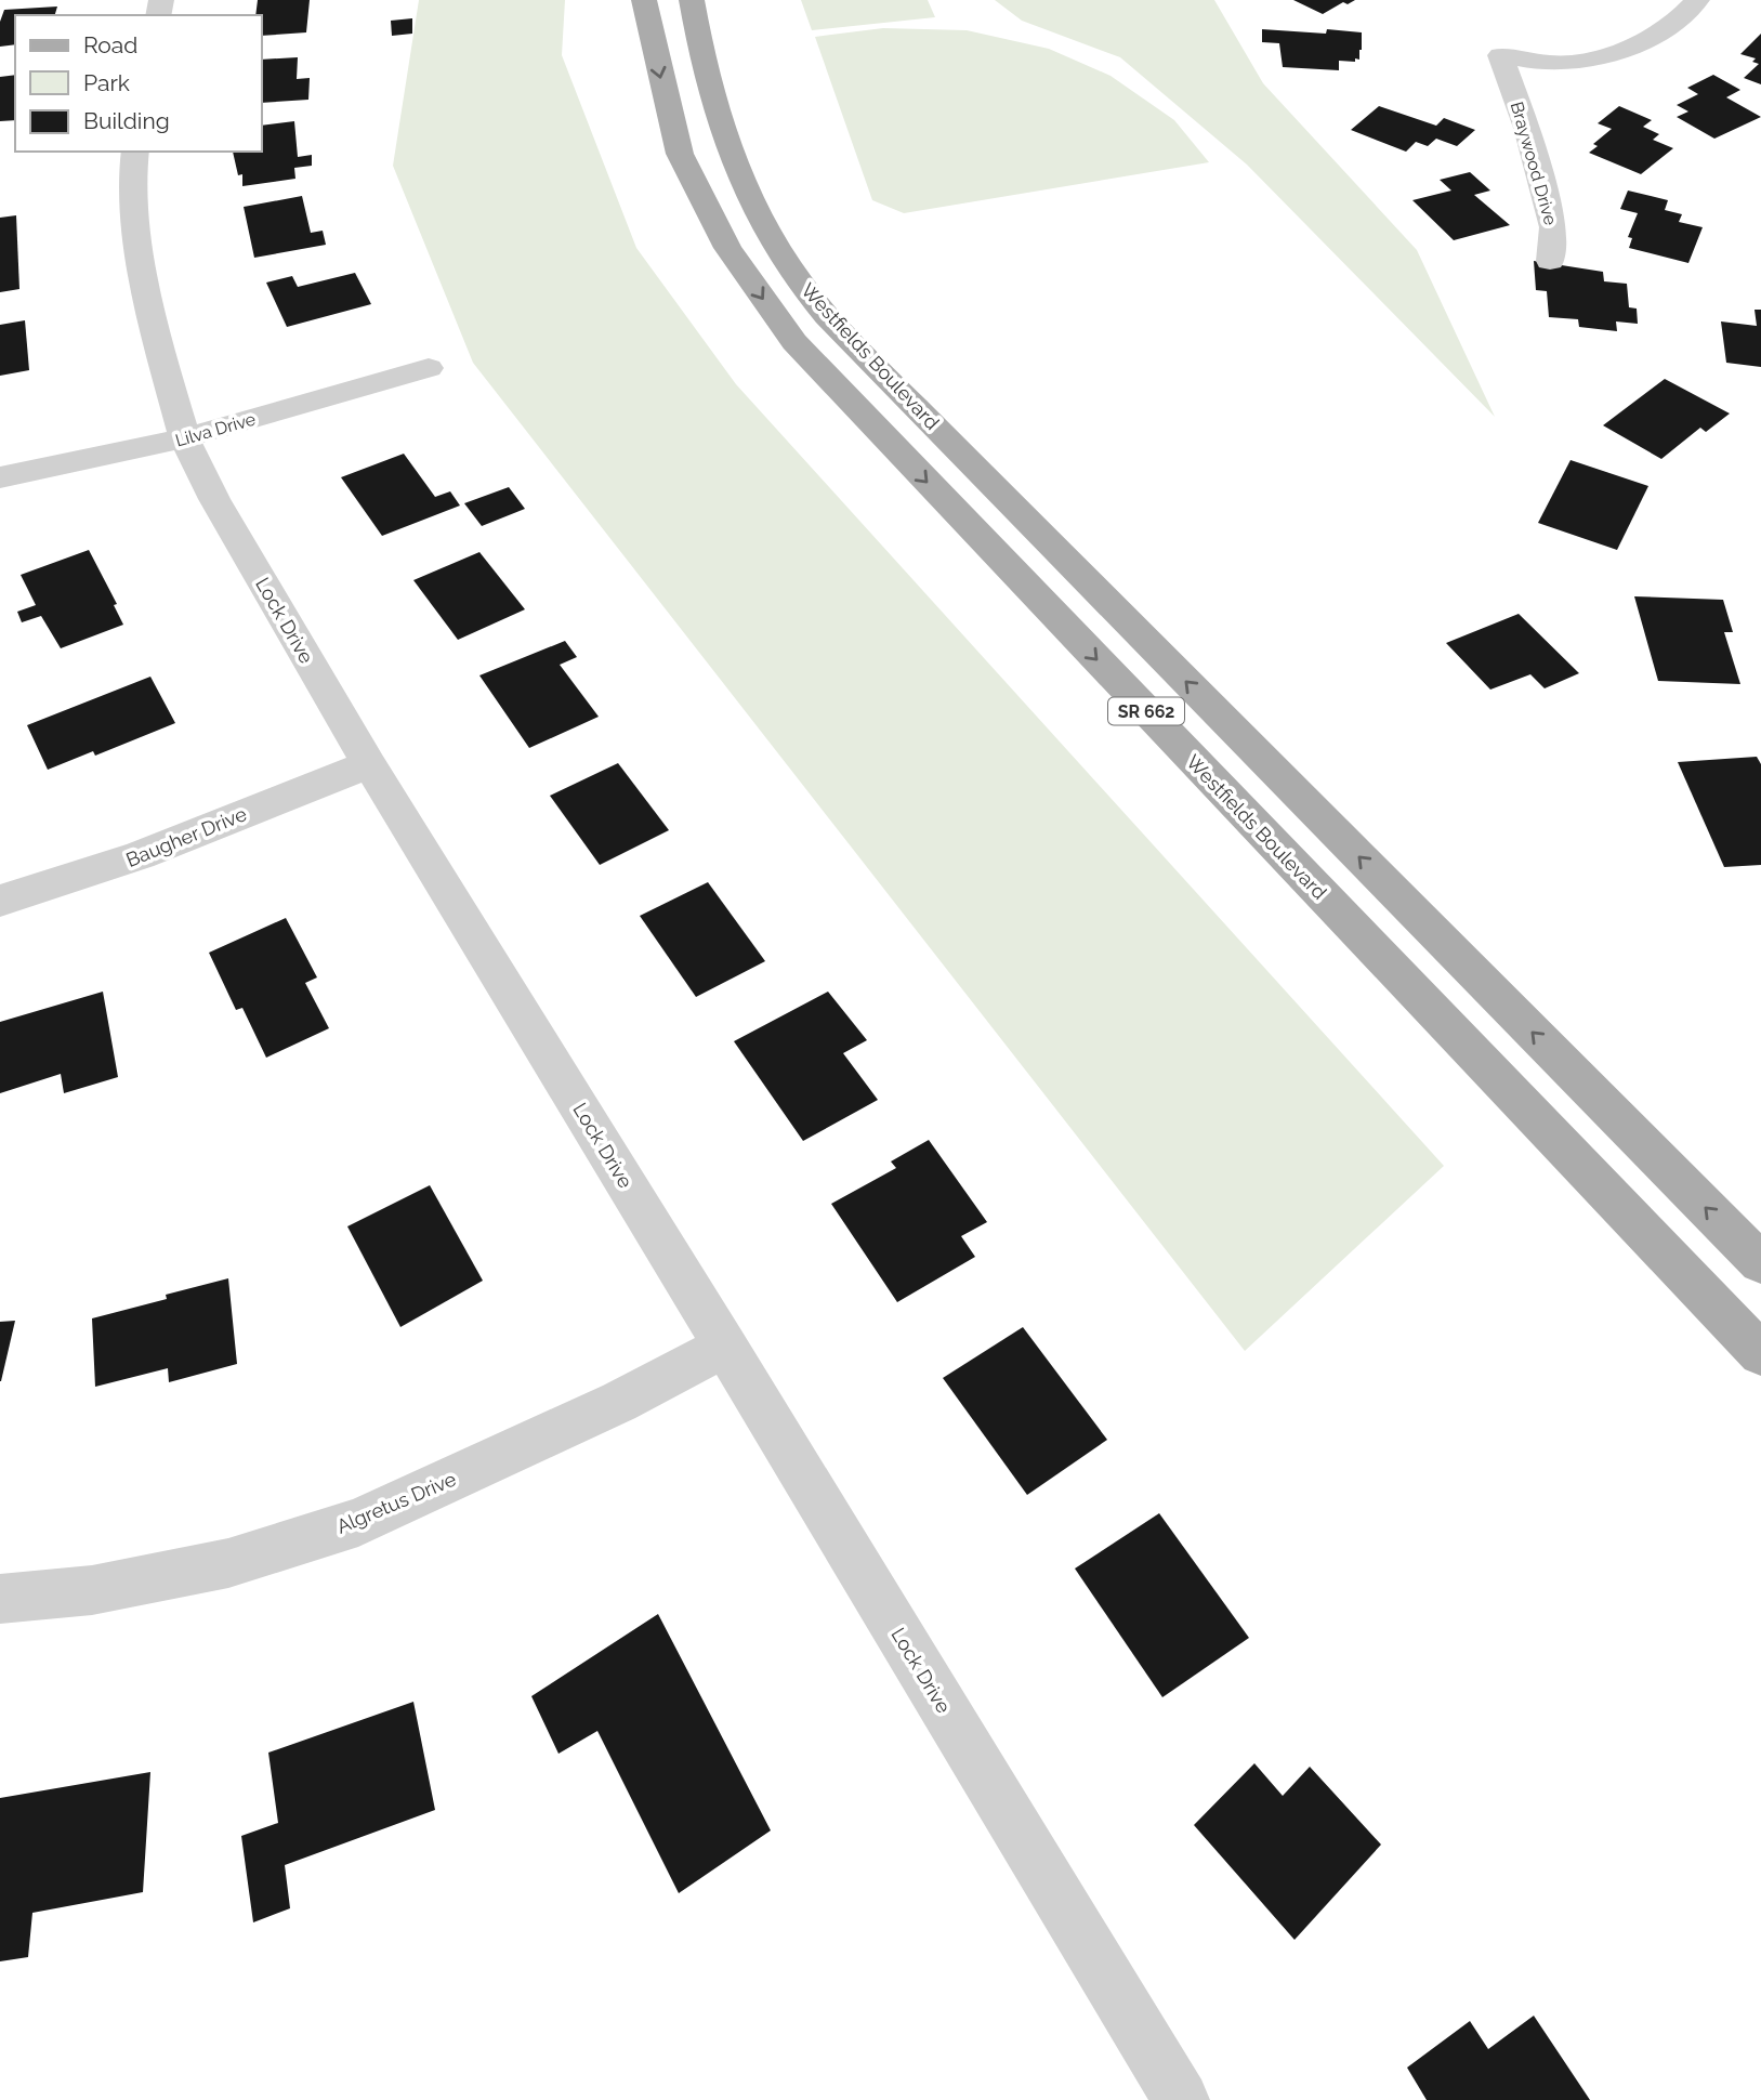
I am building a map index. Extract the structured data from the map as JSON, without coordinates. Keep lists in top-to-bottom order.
{
  "streets": {
    "main road": ["Westfields Boulevard", "SR 662"],
    "street": [
      "Braywood Drive",
      "Lilva Drive",
      "Lock Drive",
      "Baugher Drive",
      "Algretus Drive"
    ]
  },
  "crossings": [
    ["Lilva Drive", "Lock Drive"],
    ["Lock Drive", "Baugher Drive"],
    ["Lock Drive", "Algretus Drive"]
  ],
  "legend": ["Road", "Park", "Building"]
}
